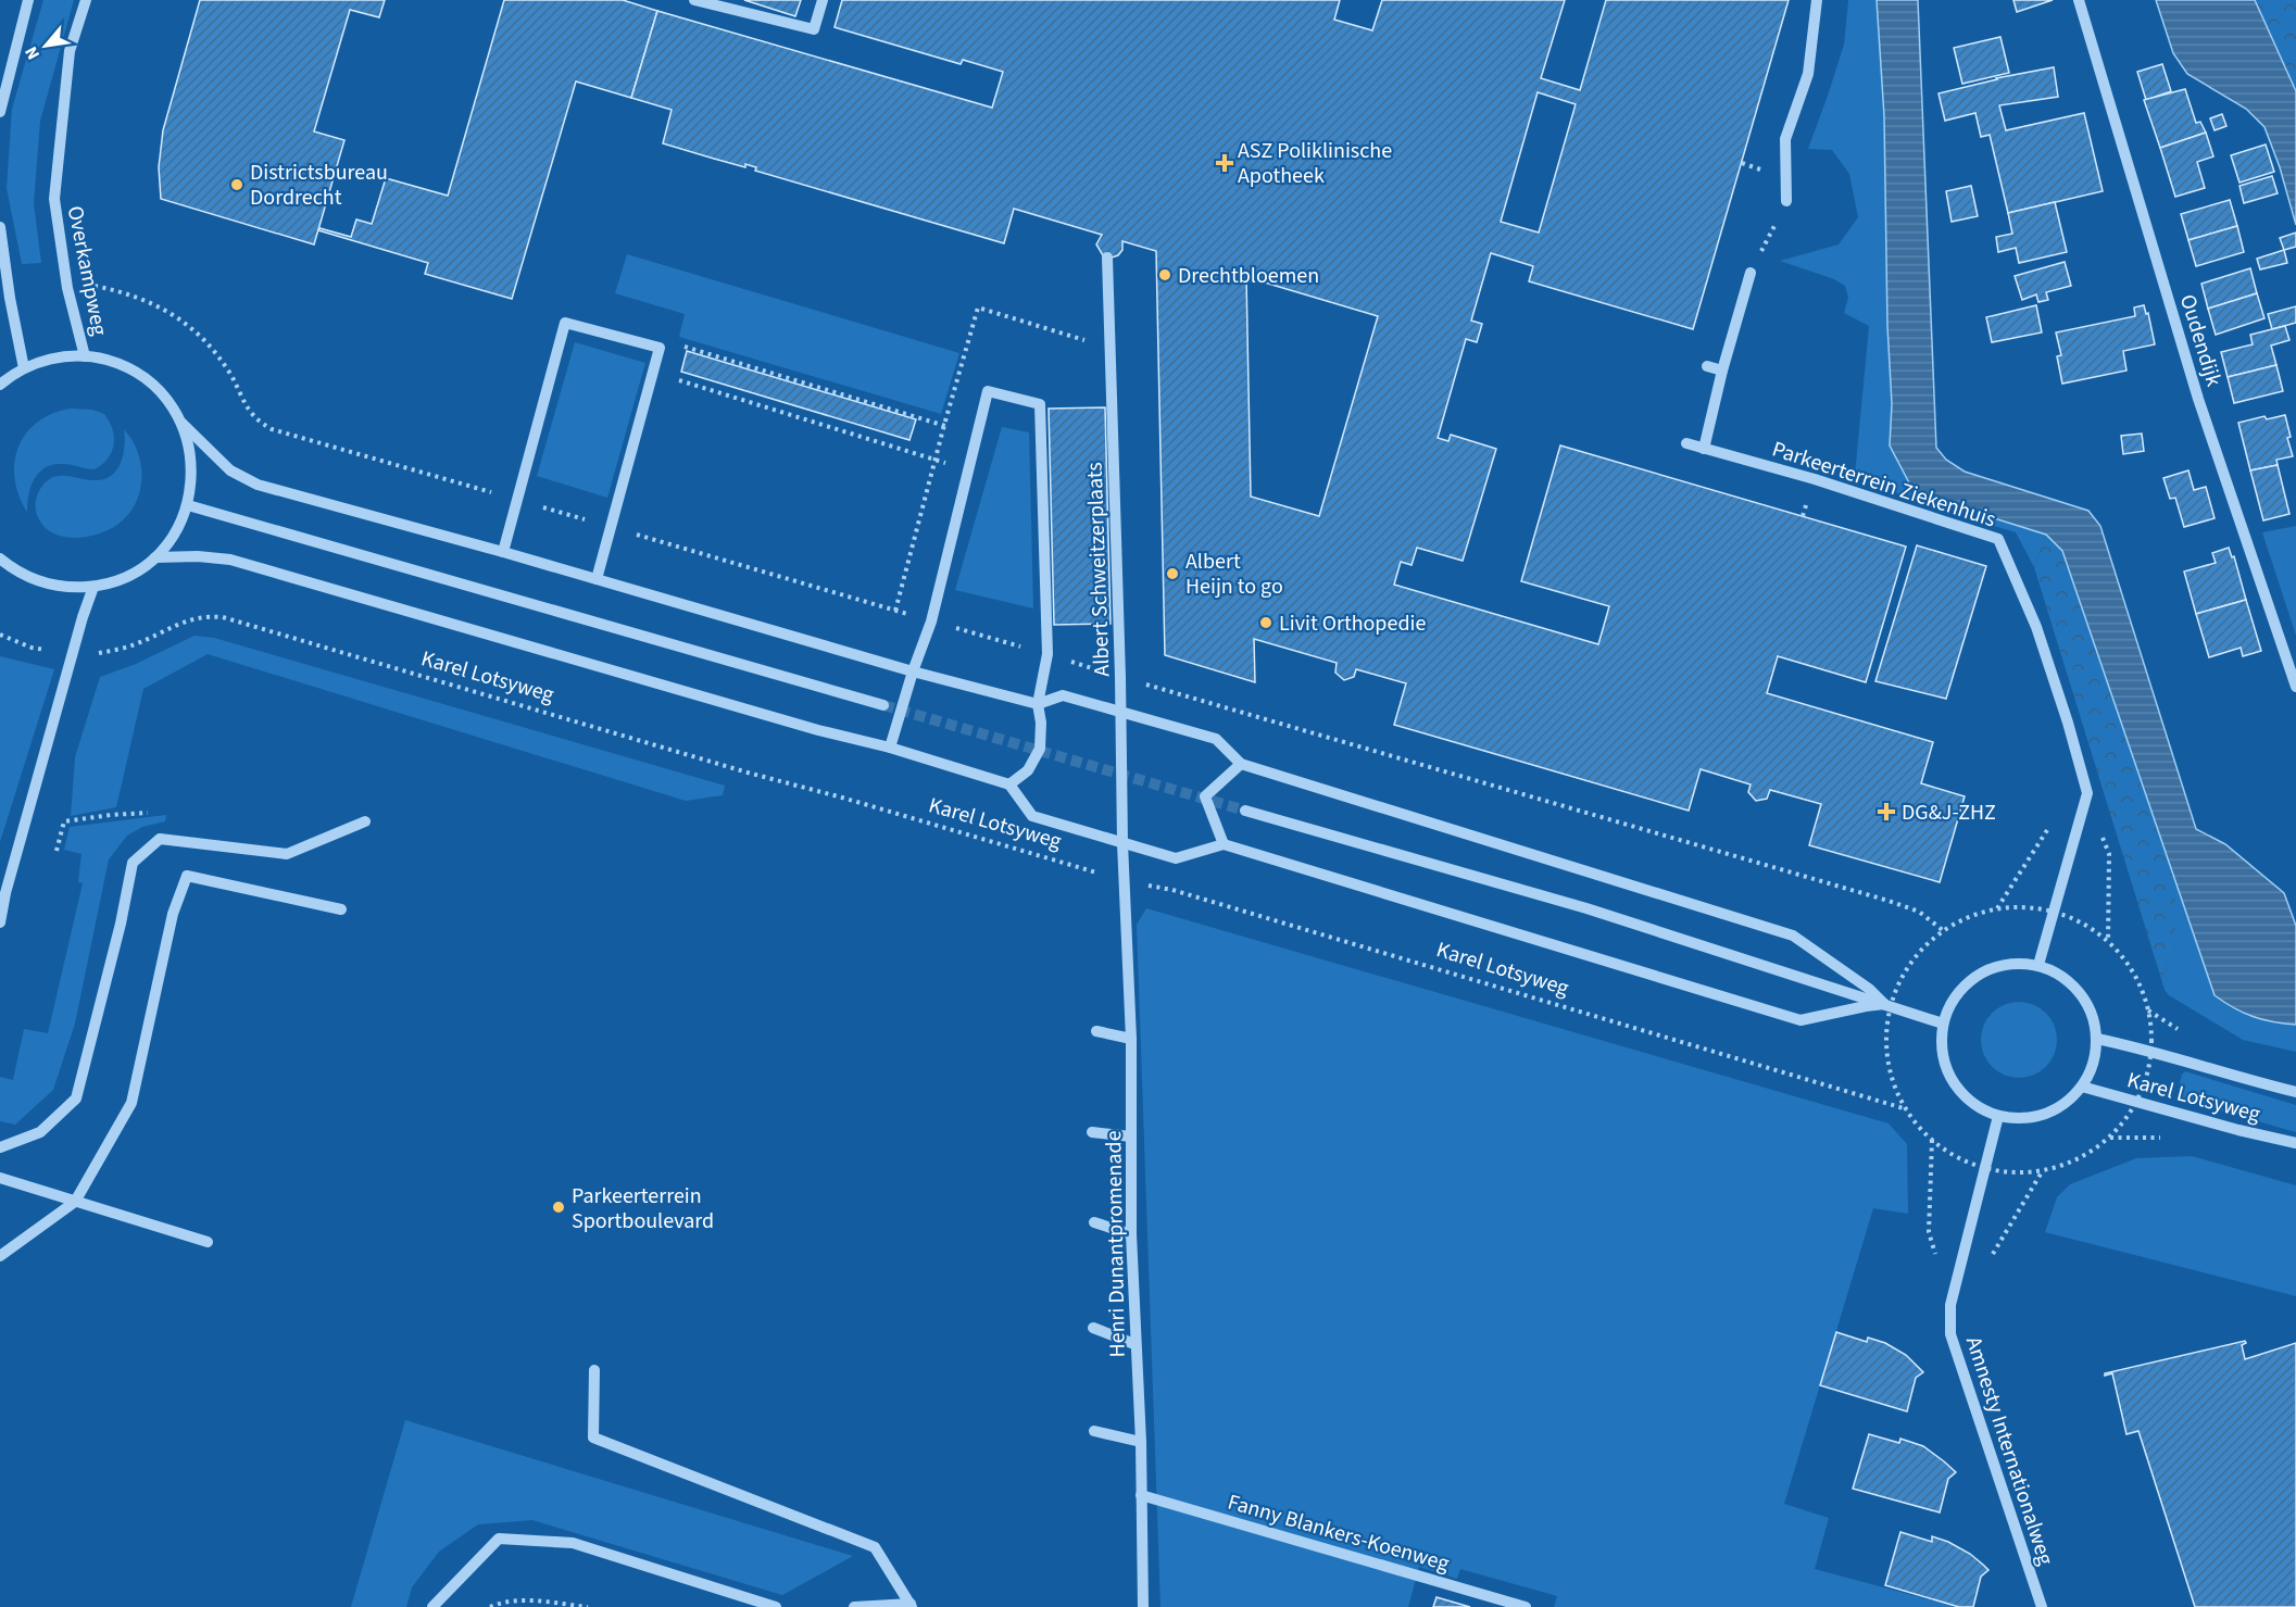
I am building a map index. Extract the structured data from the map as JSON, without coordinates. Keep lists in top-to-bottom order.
{
  "streets": {
    "street": [
      "Overkampweg",
      "Oudendijk",
      "Parkeerterrein Ziekenhuis",
      "Albert Schweitzerplaats",
      "Karel Lotsyweg",
      "Henri Dunantpromenade",
      "Amnesty Internationalweg",
      "Fanny Blankers-Koenweg"
    ]
  },
  "crossings": [
    ["Albert Schweitzerplaats", "Karel Lotsyweg"],
    ["Albert Schweitzerplaats", "Henri Dunantpromenade"],
    ["Karel Lotsyweg", "Henri Dunantpromenade"],
    ["Karel Lotsyweg", "Amnesty Internationalweg"],
    ["Henri Dunantpromenade", "Fanny Blankers-Koenweg"]
  ],
  "places": {
    "health": ["ASZ Poliklinische Apotheek", "DG&J-ZHZ"],
    "other": [
      "Districtsbureau Dordrecht",
      "Drechtbloemen",
      "Albert Heijn to go",
      "Livit Orthopedie",
      "Parkeerterrein Sportboulevard"
    ]
  },
  "north": "bottom left"
}
